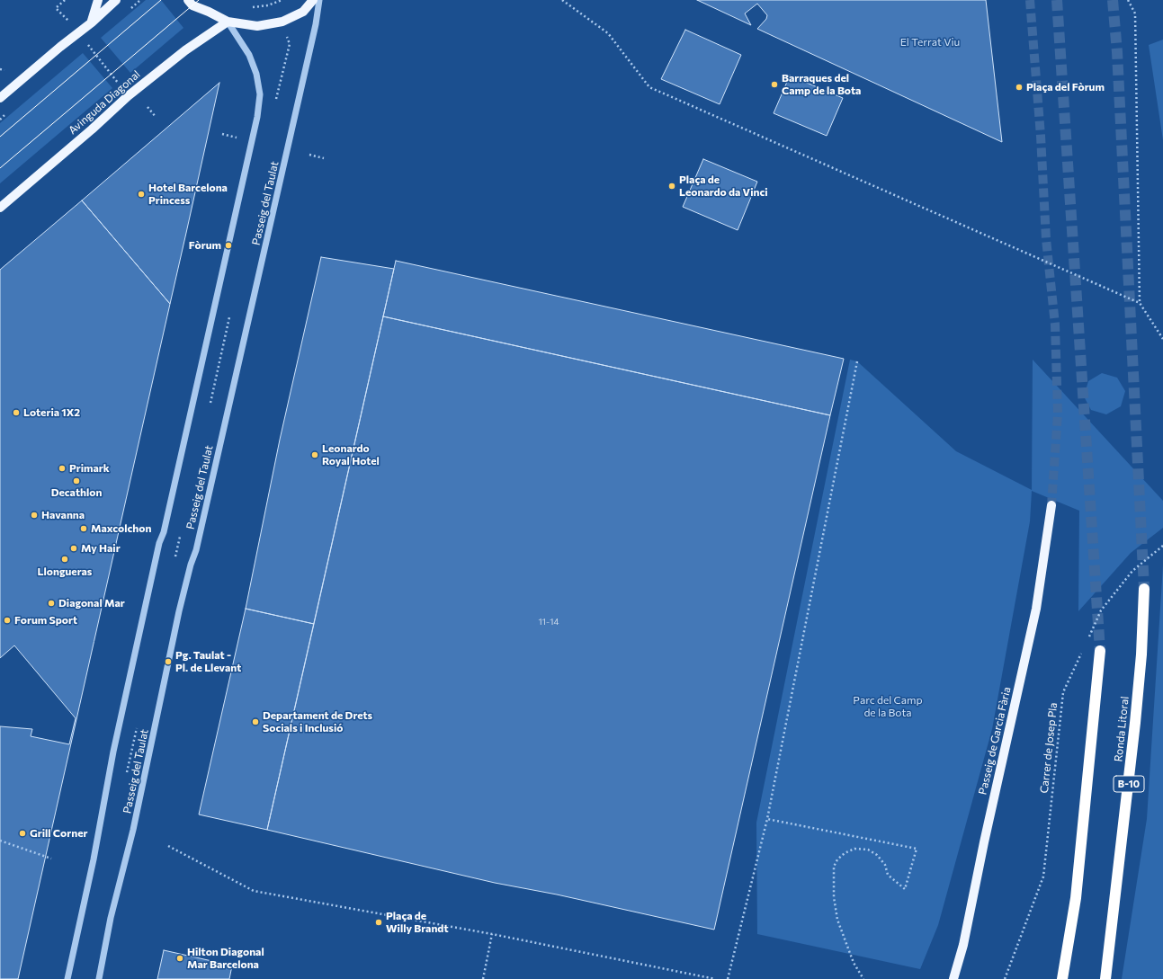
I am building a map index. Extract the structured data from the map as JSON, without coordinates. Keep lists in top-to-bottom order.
{
  "streets": {
    "highway": ["Ronda Litoral", "B-10"],
    "main road": ["Avinguda Diagonal", "Passeig de Garcia Fària"],
    "street": ["Passeig del Taulat"],
    "path": ["Carrer de Josep Pla"]
  },
  "parks": ["El Terrat Viu", "Parc del Camp de la Bota"],
  "places": [
    "Barraques del Camp de la Bota",
    "Plaça del Fòrum",
    "Plaça de Leonardo da Vinci",
    "Hotel Barcelona Princess",
    "Fòrum",
    "Loteria 1X2",
    "Leonardo Royal Hotel",
    "Primark",
    "Decathlon",
    "Havanna",
    "Maxcolchon",
    "My Hair",
    "Llongueras",
    "Diagonal Mar",
    "Forum Sport",
    "Pg. Taulat - Pl. de Llevant",
    "Departament de Drets Socials i Inclusió",
    "Grill Corner",
    "Plaça de Willy Brandt",
    "Hilton Diagonal Mar Barcelona"
  ],
  "house_numbers": ["11-14"]
}
